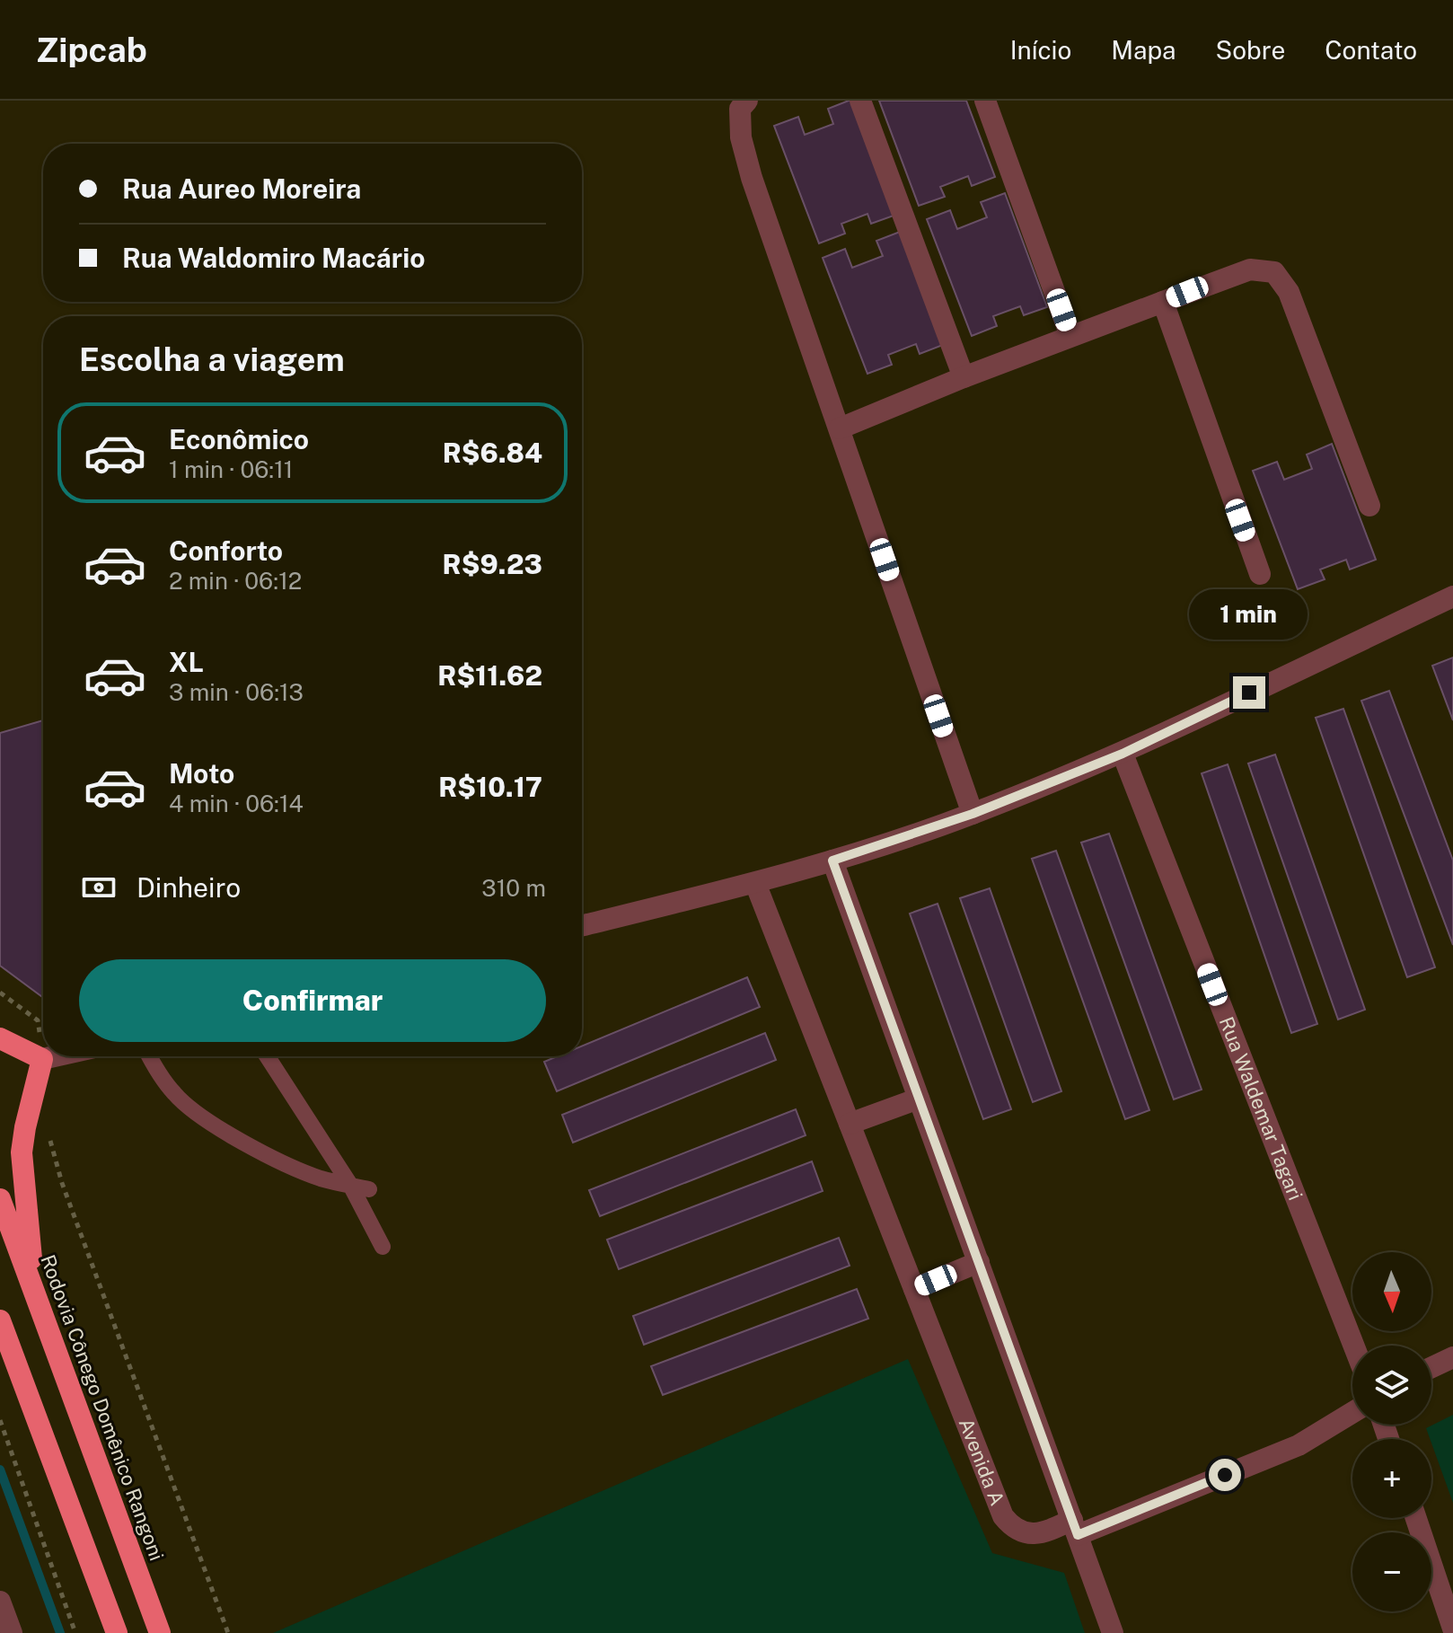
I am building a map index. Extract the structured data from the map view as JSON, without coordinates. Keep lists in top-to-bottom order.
{
  "streets": {
    "highway": ["Rodovia Cônego Domênico Rangoni"],
    "street": ["Rua Waldemar Tagari", "Avenida A"]
  },
  "north": "bottom",
  "page": {
    "header": "Zipcab",
    "nav": [
      "Início",
      "Mapa",
      "Sobre",
      "Contato"
    ],
    "banner": ["Rua Aureo Moreira", "Rua Waldomiro Macário"],
    "heading": "Escolha a viagem",
    "list": [
      {
        "name": "Econômico",
        "note": "1 min · 06:11",
        "value": "R$6.84"
      },
      {
        "name": "Conforto",
        "note": "2 min · 06:12",
        "value": "R$9.23"
      },
      {
        "name": "XL",
        "note": "3 min · 06:13",
        "value": "R$11.62"
      },
      {
        "name": "Moto",
        "note": "4 min · 06:14",
        "value": "R$10.17"
      }
    ],
    "bubble": "1 min",
    "pay": ["Dinheiro", "310 m"],
    "buttons": "Confirmar",
    "map_buttons": ["+", "−"]
  }
}
